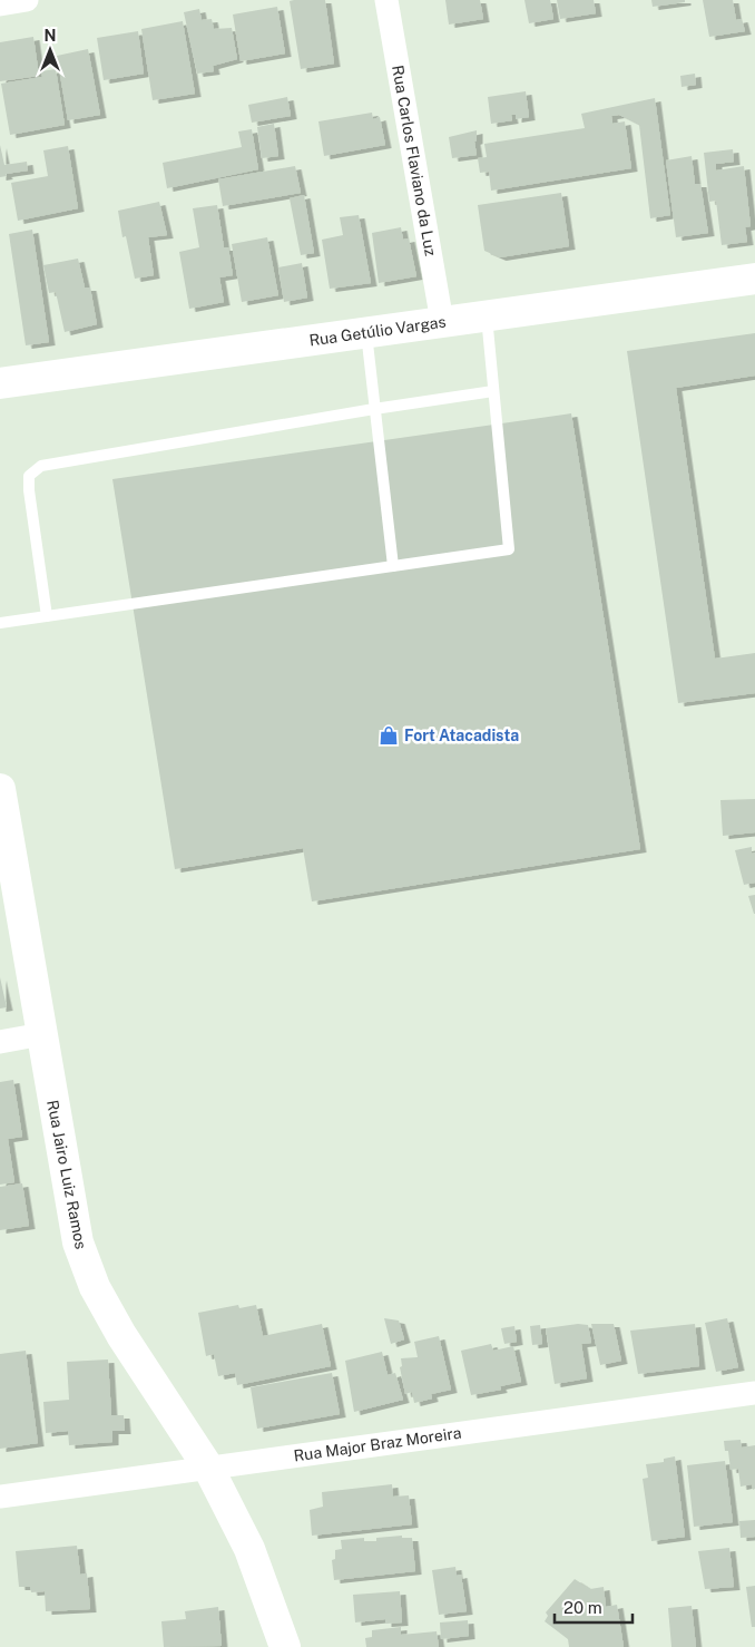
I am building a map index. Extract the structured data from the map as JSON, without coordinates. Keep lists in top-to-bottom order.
{
  "streets": {
    "street": [
      "Rua Carlos Flaviano da Luz",
      "Rua Getúlio Vargas",
      "Rua Jairo Luiz Ramos",
      "Rua Major Braz Moreira"
    ]
  },
  "crossings": [
    ["Rua Carlos Flaviano da Luz", "Rua Getúlio Vargas"],
    ["Rua Jairo Luiz Ramos", "Rua Major Braz Moreira"]
  ],
  "places": {
    "shop": ["Fort Atacadista"]
  },
  "scale_bar": "20 m",
  "north": "top"
}
